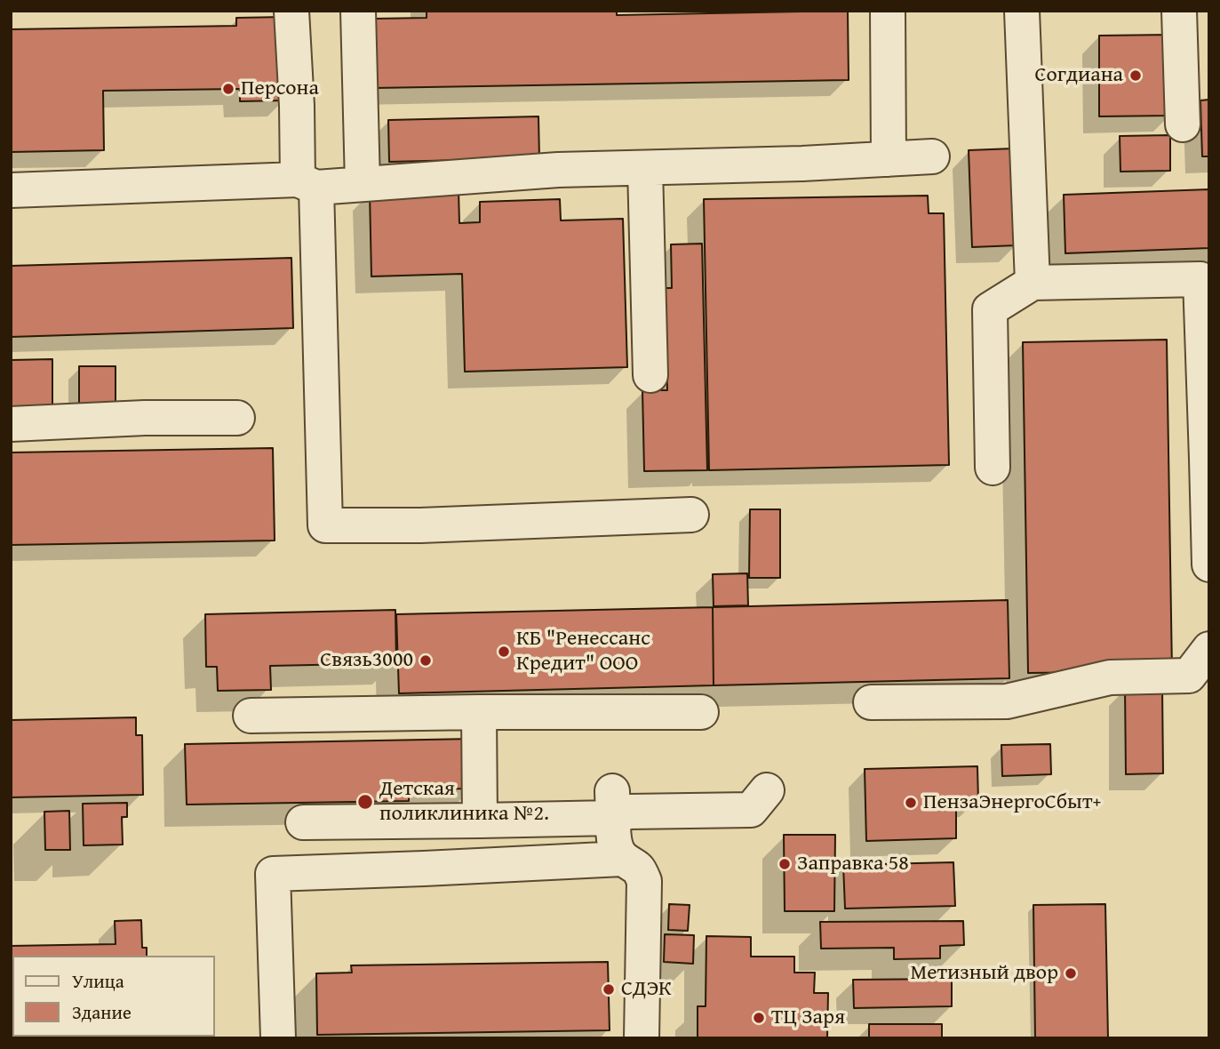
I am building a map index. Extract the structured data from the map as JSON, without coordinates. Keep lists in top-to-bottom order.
{
  "places": [
    "Согдиана",
    "Персона",
    "КБ \"Ренессанс Кредит\" ООО",
    "Связь3000",
    "Детская поликлиника №2.",
    "ПензаЭнергоСбыт+",
    "Заправка 58",
    "Метизный двор",
    "СДЭК",
    "ТЦ Заря"
  ],
  "legend": ["Улица", "Здание"]
}
